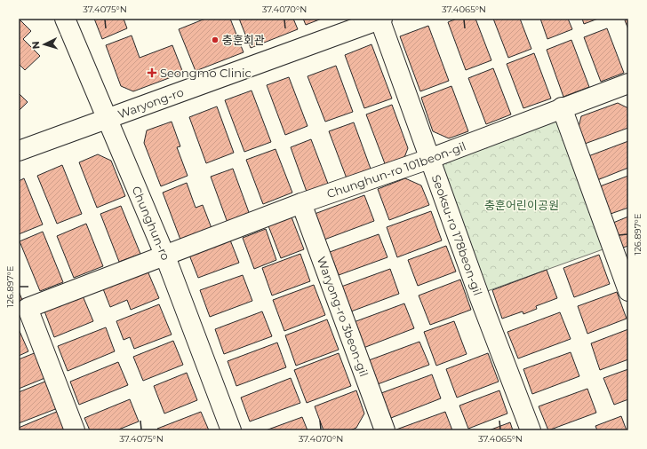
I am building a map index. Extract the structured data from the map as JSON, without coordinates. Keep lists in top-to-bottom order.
{
  "streets": {
    "street": [
      "Waryong-ro",
      "Chunghun-ro 101beon-gil",
      "Chunghun-ro",
      "Seoksu-ro 178beon-gil",
      "Waryong-ro 3beon-gil"
    ]
  },
  "crossings": [
    ["Waryong-ro", "Chunghun-ro"],
    ["Waryong-ro", "Seoksu-ro 178beon-gil"],
    ["Chunghun-ro 101beon-gil", "Chunghun-ro"],
    ["Chunghun-ro 101beon-gil", "Seoksu-ro 178beon-gil"],
    ["Chunghun-ro 101beon-gil", "Waryong-ro 3beon-gil"]
  ],
  "parks": ["충훈어린이공원"],
  "places": {
    "other": ["충훈회관"],
    "health": ["Seongmo Clinic"]
  },
  "north": "left",
  "coordinates": [
    "37.4075°N",
    "37.4070°N",
    "37.4065°N",
    "126.897°E"
  ]
}
